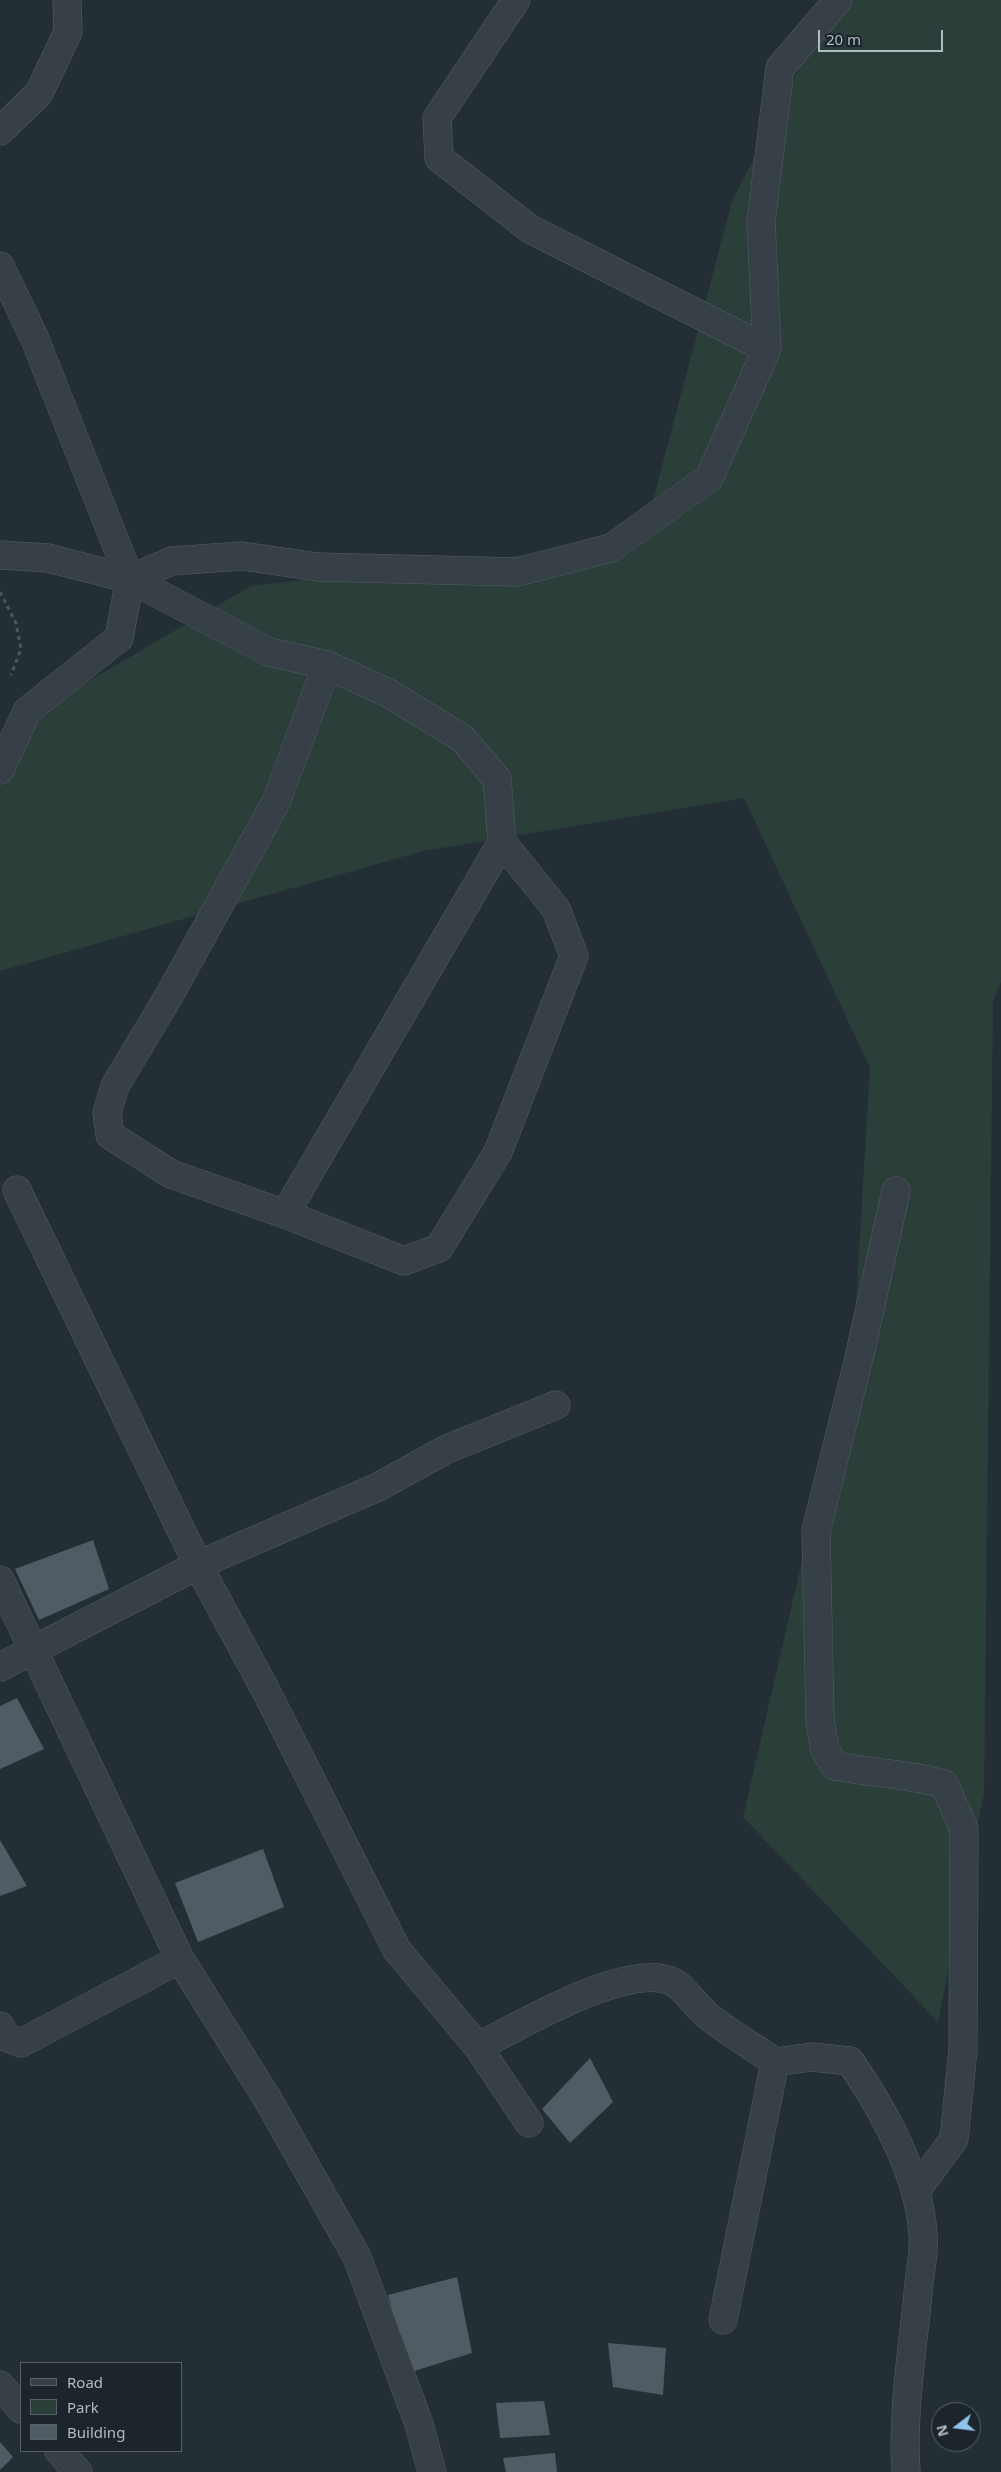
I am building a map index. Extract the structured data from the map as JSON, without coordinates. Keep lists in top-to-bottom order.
{
  "legend": ["Road", "Park", "Building"],
  "scale_bar": "20 m",
  "north": "left"
}
